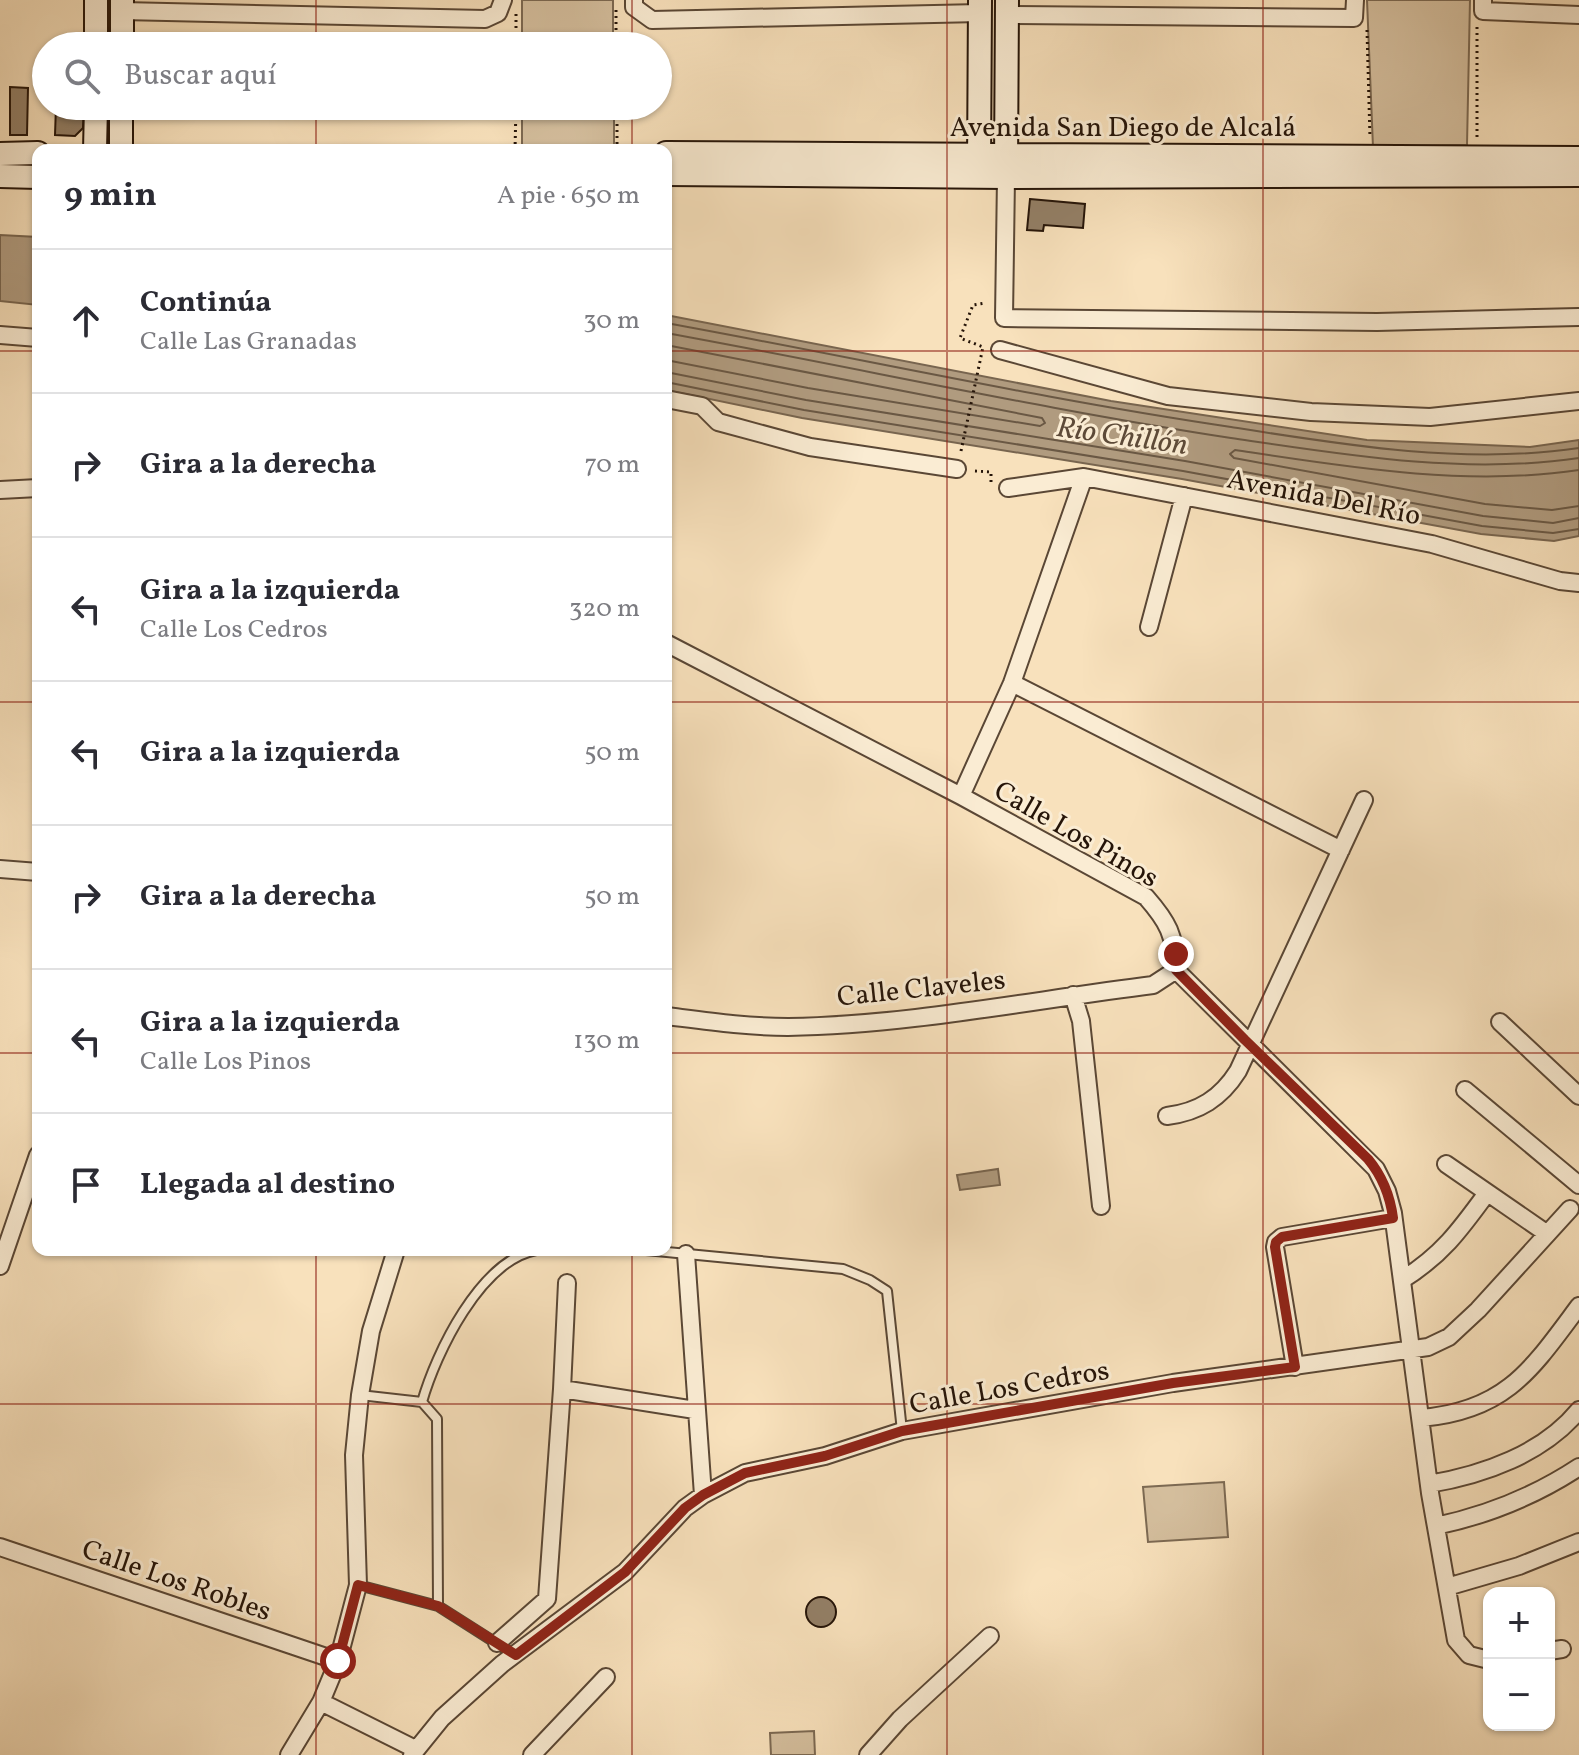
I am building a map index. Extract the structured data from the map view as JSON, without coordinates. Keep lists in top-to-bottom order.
{
  "streets": {
    "street": [
      "Avenida San Diego de Alcalá",
      "Avenida Del Río",
      "Calle Los Pinos",
      "Calle Claveles",
      "Calle Los Cedros",
      "Calle Los Robles"
    ]
  },
  "crossings": [
    ["Calle Los Pinos", "Calle Claveles"]
  ],
  "water": ["Río Chillón"],
  "page": {
    "search": "Buscar aquí",
    "heading": ["9 min", "A pie · 650 m"],
    "list": [
      ["Continúa", "Calle Las Granadas", "30 m"],
      ["Gira a la derecha", "70 m"],
      ["Gira a la izquierda", "Calle Los Cedros", "320 m"],
      ["Gira a la izquierda", "50 m"],
      ["Gira a la derecha", "50 m"],
      ["Gira a la izquierda", "Calle Los Pinos", "130 m"],
      "Llegada al destino"
    ],
    "map_buttons": ["+", "−"]
  }
}
